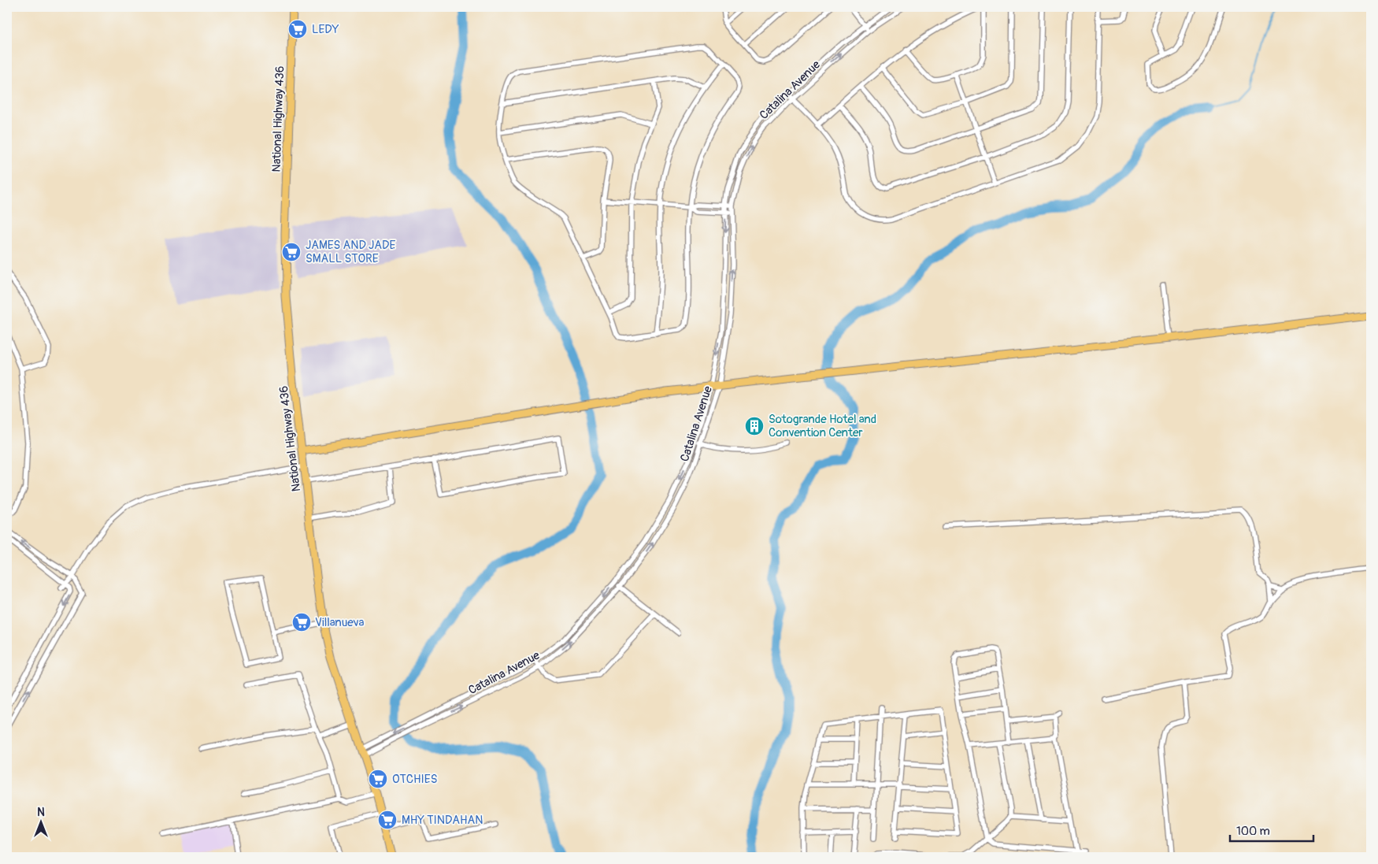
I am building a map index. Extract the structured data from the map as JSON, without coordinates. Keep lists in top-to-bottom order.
{
  "streets": {
    "main road": ["National Highway 436"],
    "street": ["Catalina Avenue"]
  },
  "crossings": [
    ["Catalina Avenue", "National Highway 436"]
  ],
  "places": {
    "supermarket": [
      "LEDY",
      "JAMES AND JADE SMALL STORE",
      "Villanueva",
      "OTCHIES",
      "MHY TINDAHAN"
    ],
    "building": ["Sotogrande Hotel and Convention Center"]
  },
  "scale_bar": "100 m",
  "north": "top"
}
